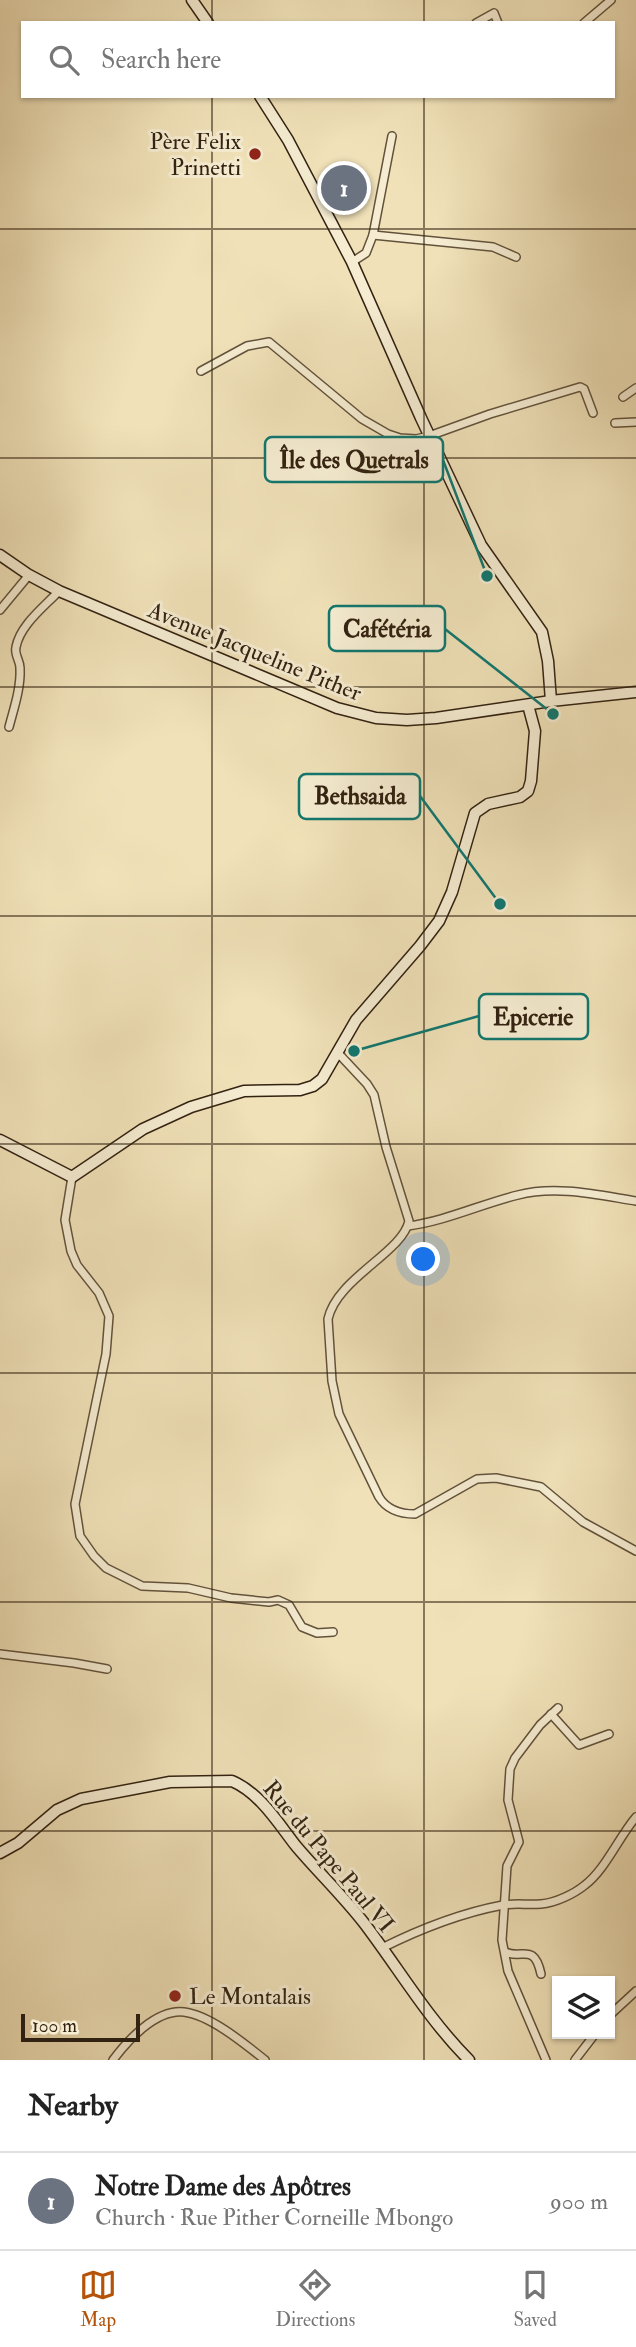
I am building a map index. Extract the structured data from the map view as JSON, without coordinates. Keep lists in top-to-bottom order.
{
  "streets": {
    "street": ["Avenue Jacqueline Pither", "Rue du Pape Paul VI"]
  },
  "places": [
    "Père Felix Prinetti",
    "Île des Quetrals",
    "Cafétéria",
    "Bethsaida",
    "Epicerie",
    "Le Montalais"
  ],
  "scale_bar": "100 m",
  "page": {
    "search": "Search here",
    "pins": "1",
    "scale": "100 m",
    "heading": "Nearby",
    "list": [
      {
        "mark": "1",
        "name": "Notre Dame des Apôtres",
        "note": "Church · Rue Pither Corneille Mbongo",
        "value": "900 m"
      }
    ],
    "nav": ["Map", "Directions", "Saved"]
  }
}
